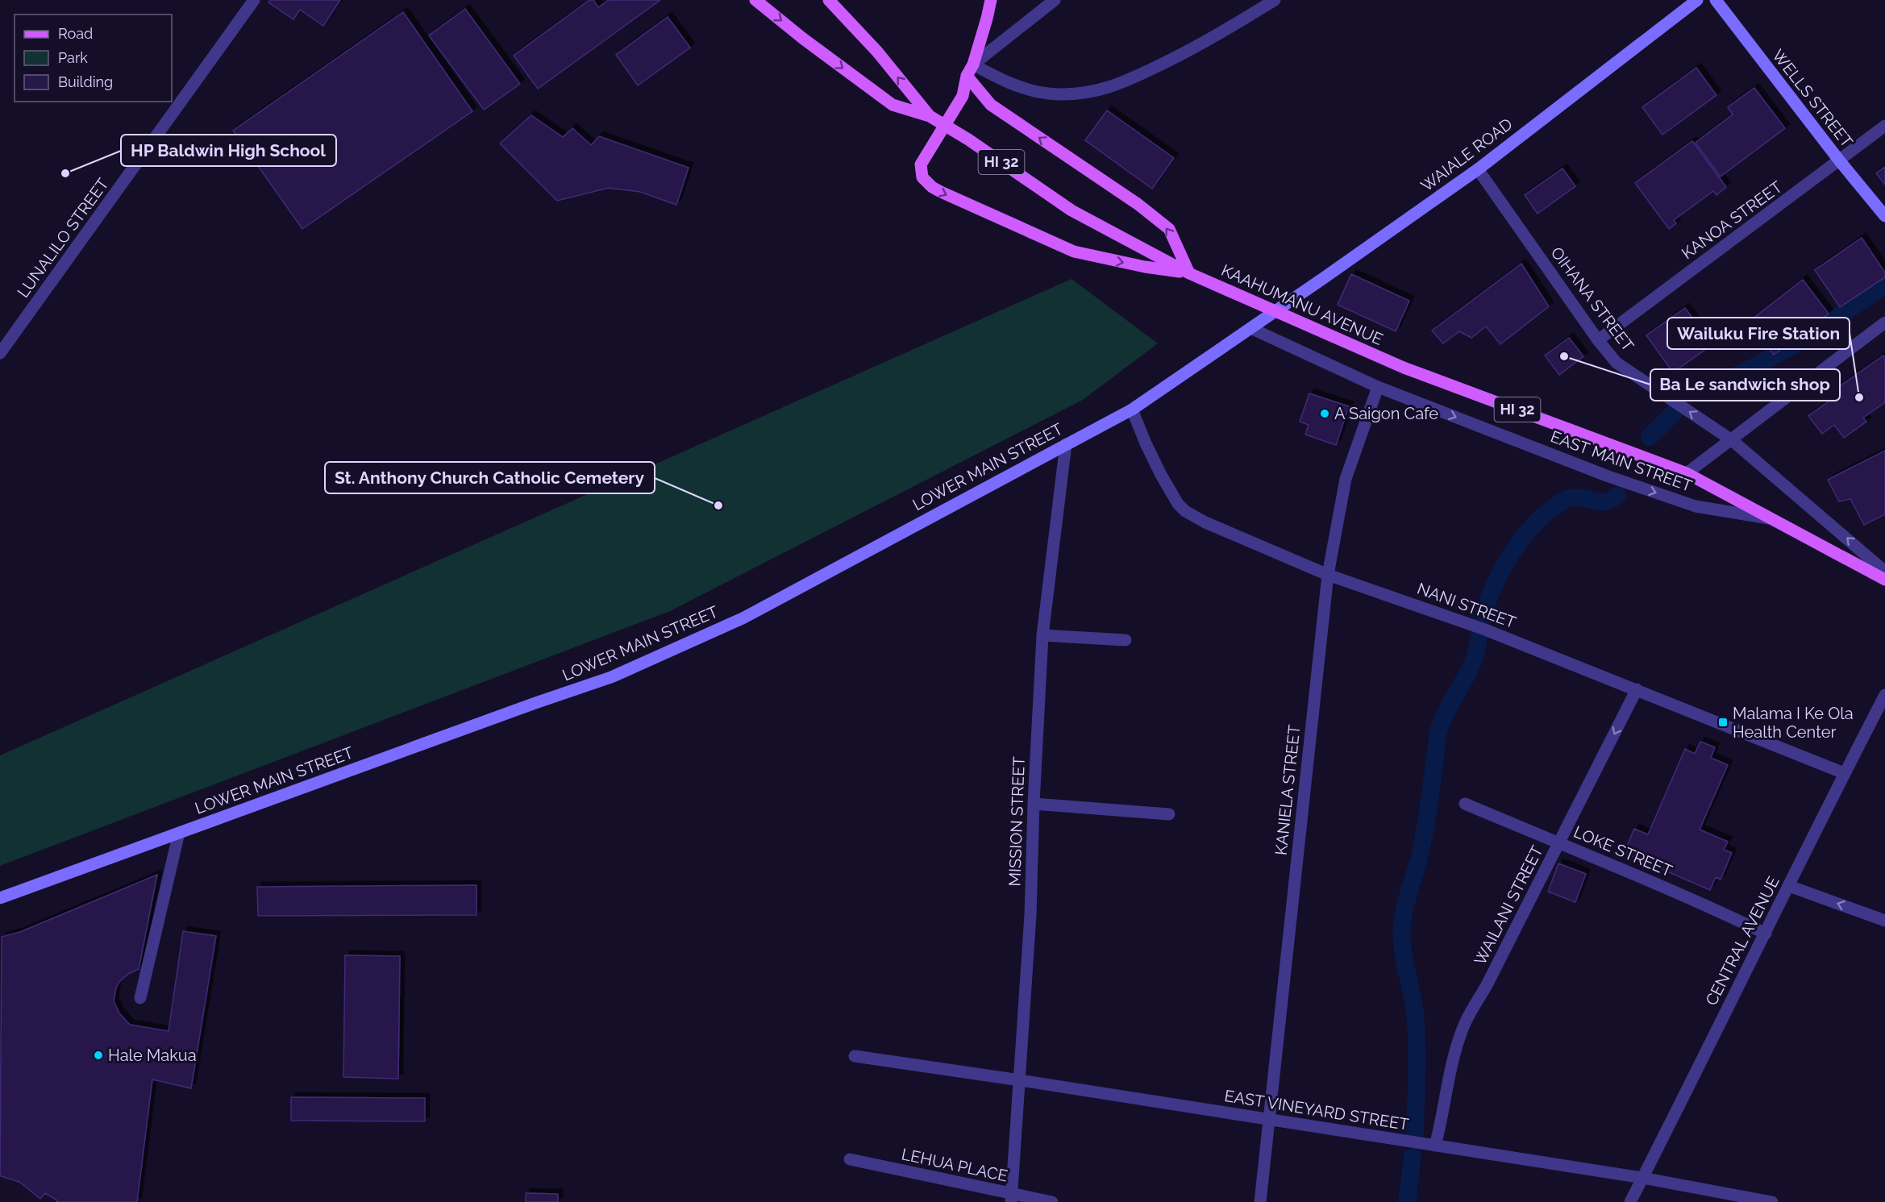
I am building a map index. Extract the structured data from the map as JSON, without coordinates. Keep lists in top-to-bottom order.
{
  "streets": {
    "main road": ["HI 32", "KAAHUMANU AVENUE", "EAST MAIN STREET"],
    "street": [
      "WELLS STREET",
      "WAIALE ROAD",
      "KANOA STREET",
      "LUNALILO STREET",
      "OIHANA STREET",
      "LOWER MAIN STREET",
      "NANI STREET",
      "KANIELA STREET",
      "MISSION STREET",
      "LOKE STREET",
      "WAILANI STREET",
      "CENTRAL AVENUE",
      "EAST VINEYARD STREET",
      "LEHUA PLACE"
    ]
  },
  "crossings": [
    ["WELLS STREET", "KANOA STREET"],
    ["WAIALE ROAD", "OIHANA STREET"],
    ["WAIALE ROAD", "EAST MAIN STREET"],
    ["WAIALE ROAD", "LOWER MAIN STREET"],
    ["KANOA STREET", "OIHANA STREET"],
    ["KAAHUMANU AVENUE", "EAST MAIN STREET"],
    ["EAST MAIN STREET", "LOWER MAIN STREET"],
    ["EAST MAIN STREET", "KANIELA STREET"],
    ["LOWER MAIN STREET", "NANI STREET"],
    ["LOWER MAIN STREET", "MISSION STREET"],
    ["NANI STREET", "KANIELA STREET"],
    ["NANI STREET", "WAILANI STREET"],
    ["NANI STREET", "CENTRAL AVENUE"],
    ["KANIELA STREET", "EAST VINEYARD STREET"],
    ["MISSION STREET", "EAST VINEYARD STREET"],
    ["MISSION STREET", "LEHUA PLACE"],
    ["LOKE STREET", "WAILANI STREET"],
    ["LOKE STREET", "CENTRAL AVENUE"],
    ["WAILANI STREET", "EAST VINEYARD STREET"],
    ["CENTRAL AVENUE", "EAST VINEYARD STREET"]
  ],
  "one_way": ["OIHANA STREET", "EAST MAIN STREET"],
  "places": {
    "other": [
      "HP Baldwin High School",
      "Ba Le sandwich shop",
      "Wailuku Fire Station",
      "A Saigon Cafe",
      "St. Anthony Church Catholic Cemetery",
      "Hale Makua"
    ],
    "transit": ["Malama I Ke Ola Health Center"]
  },
  "legend": ["Road", "Park", "Building"]
}
